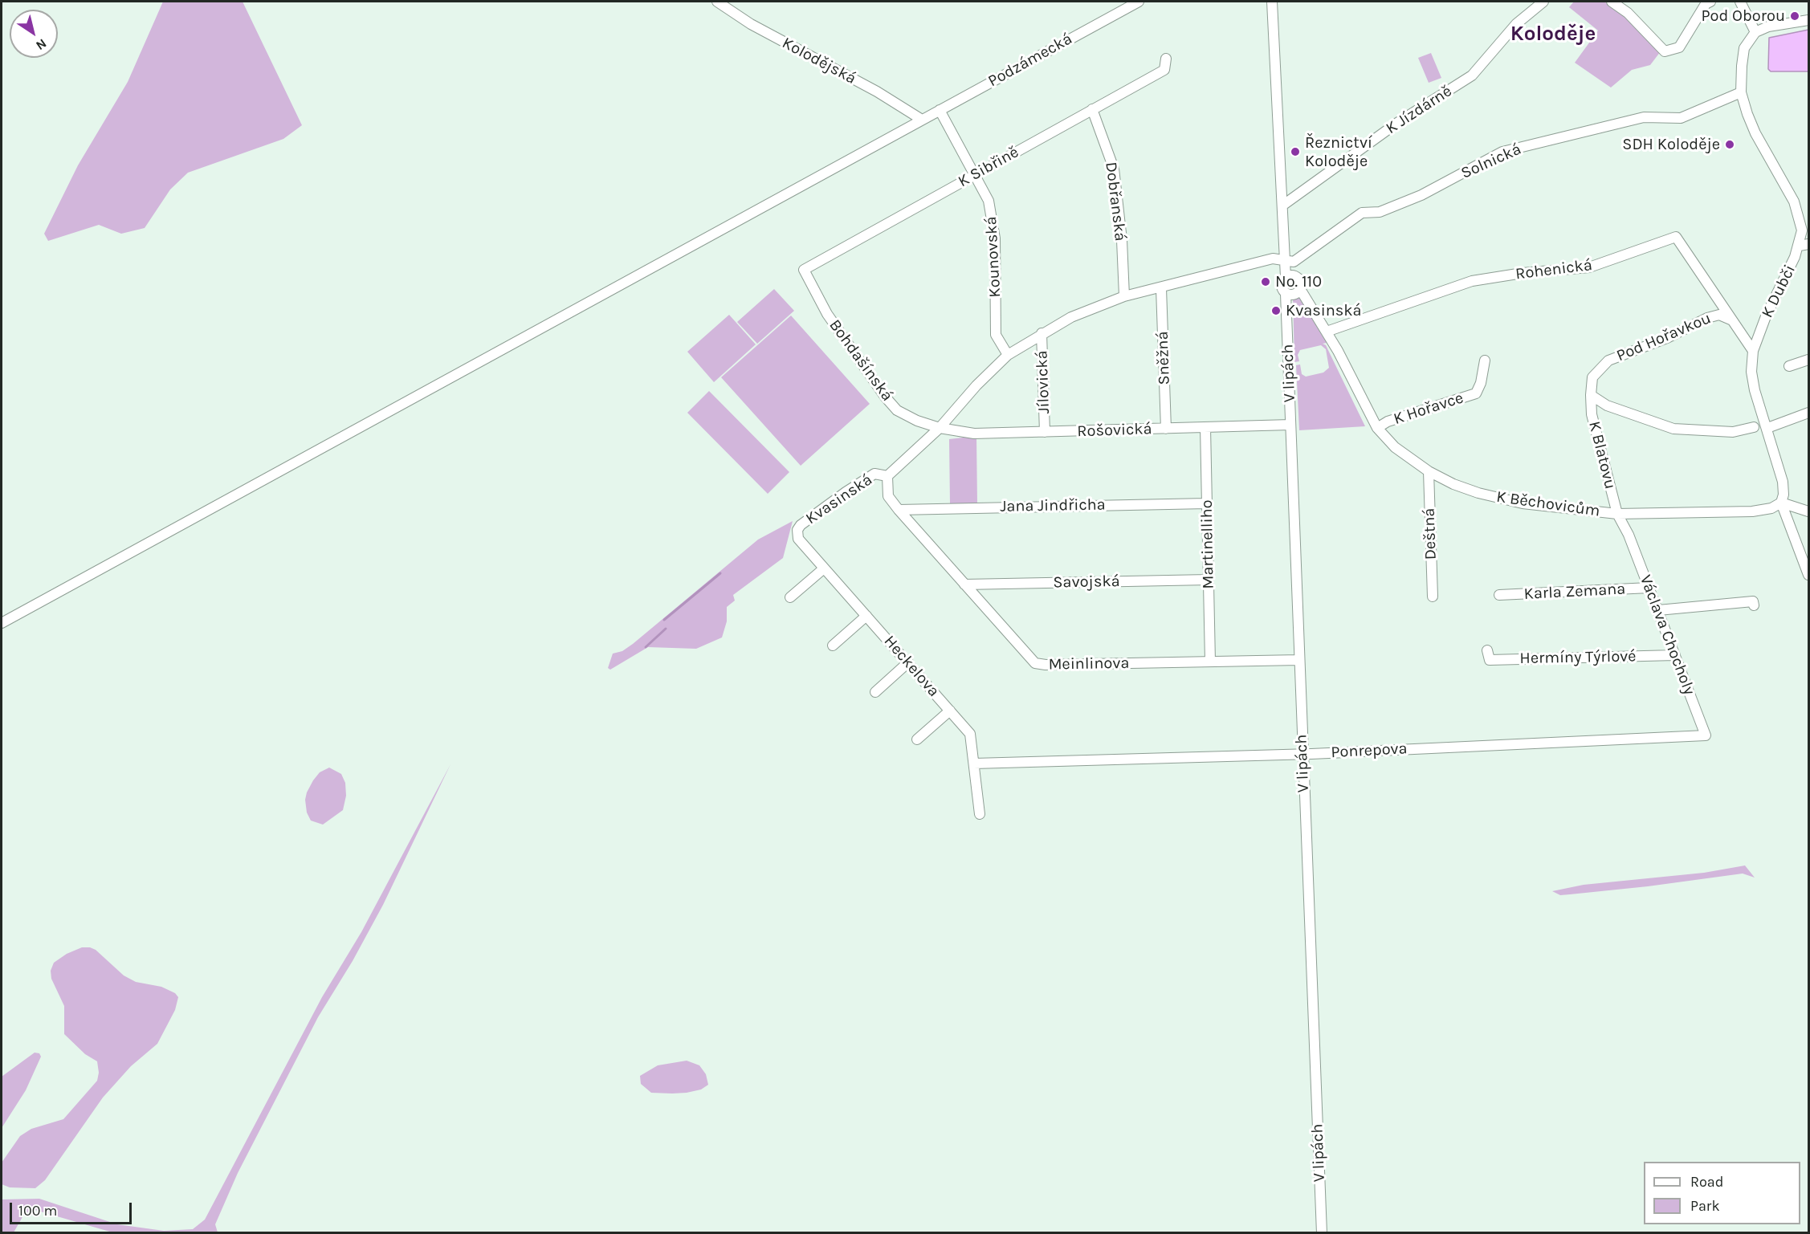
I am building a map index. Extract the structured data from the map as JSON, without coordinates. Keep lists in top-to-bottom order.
{
  "streets": {
    "street": [
      "Podzámecká",
      "Kolodějská",
      "K Jízdárně",
      "Solnická",
      "K Sibřině",
      "Dobřanská",
      "Kounovská",
      "Rohenická",
      "K Dubči",
      "Pod Hořavkou",
      "Sněžná",
      "Bohdašínská",
      "V lipách",
      "Jílovická",
      "K Hořavce",
      "Rošovická",
      "K Blatovu",
      "Kvasinská",
      "K Běchovicům",
      "Jana Jindřicha",
      "Deštná",
      "Martinelliho",
      "Savojská",
      "Karla Zemana",
      "Václava Chocholy",
      "Hermíny Týrlové",
      "Meinlinova",
      "Heckelova",
      "Ponrepova"
    ]
  },
  "crossings": [
    ["Podzámecká", "Kolodějská"],
    ["Podzámecká", "Kounovská"],
    ["Solnická", "K Dubči"],
    ["Solnická", "Kvasinská"],
    ["K Sibřině", "Dobřanská"],
    ["K Sibřině", "Kounovská"],
    ["K Sibřině", "Bohdašínská"],
    ["Dobřanská", "Kvasinská"],
    ["Kounovská", "Kvasinská"],
    ["Rohenická", "K Dubči"],
    ["Rohenická", "Pod Hořavkou"],
    ["Rohenická", "K Běchovicům"],
    ["K Dubči", "K Běchovicům"],
    ["Pod Hořavkou", "K Blatovu"],
    ["Sněžná", "Rošovická"],
    ["Sněžná", "Kvasinská"],
    ["Bohdašínská", "Rošovická"],
    ["Bohdašínská", "Kvasinská"],
    ["V lipách", "Rošovická"],
    ["V lipách", "K Běchovicům"],
    ["V lipách", "Meinlinova"],
    ["V lipách", "Ponrepova"],
    ["Jílovická", "Rošovická"],
    ["Jílovická", "Kvasinská"],
    ["K Hořavce", "K Běchovicům"],
    ["Rošovická", "Kvasinská"],
    ["Rošovická", "Martinelliho"],
    ["K Blatovu", "K Běchovicům"],
    ["K Blatovu", "Václava Chocholy"],
    ["Kvasinská", "Meinlinova"],
    ["Kvasinská", "Heckelova"],
    ["K Běchovicům", "Deštná"],
    ["Jana Jindřicha", "Martinelliho"],
    ["Jana Jindřicha", "Meinlinova"],
    ["Martinelliho", "Savojská"],
    ["Martinelliho", "Meinlinova"],
    ["Savojská", "Meinlinova"],
    ["Karla Zemana", "Václava Chocholy"],
    ["Václava Chocholy", "Hermíny Týrlové"],
    ["Václava Chocholy", "Ponrepova"],
    ["Heckelova", "Ponrepova"]
  ],
  "districts": ["Koloděje"],
  "places": [
    "Pod Oborou",
    "SDH Koloděje",
    "Řeznictví Koloděje",
    "No. 110",
    "Kvasinská"
  ],
  "legend": ["Road", "Park"],
  "scale_bar": "100 m",
  "north": "bottom right"
}
